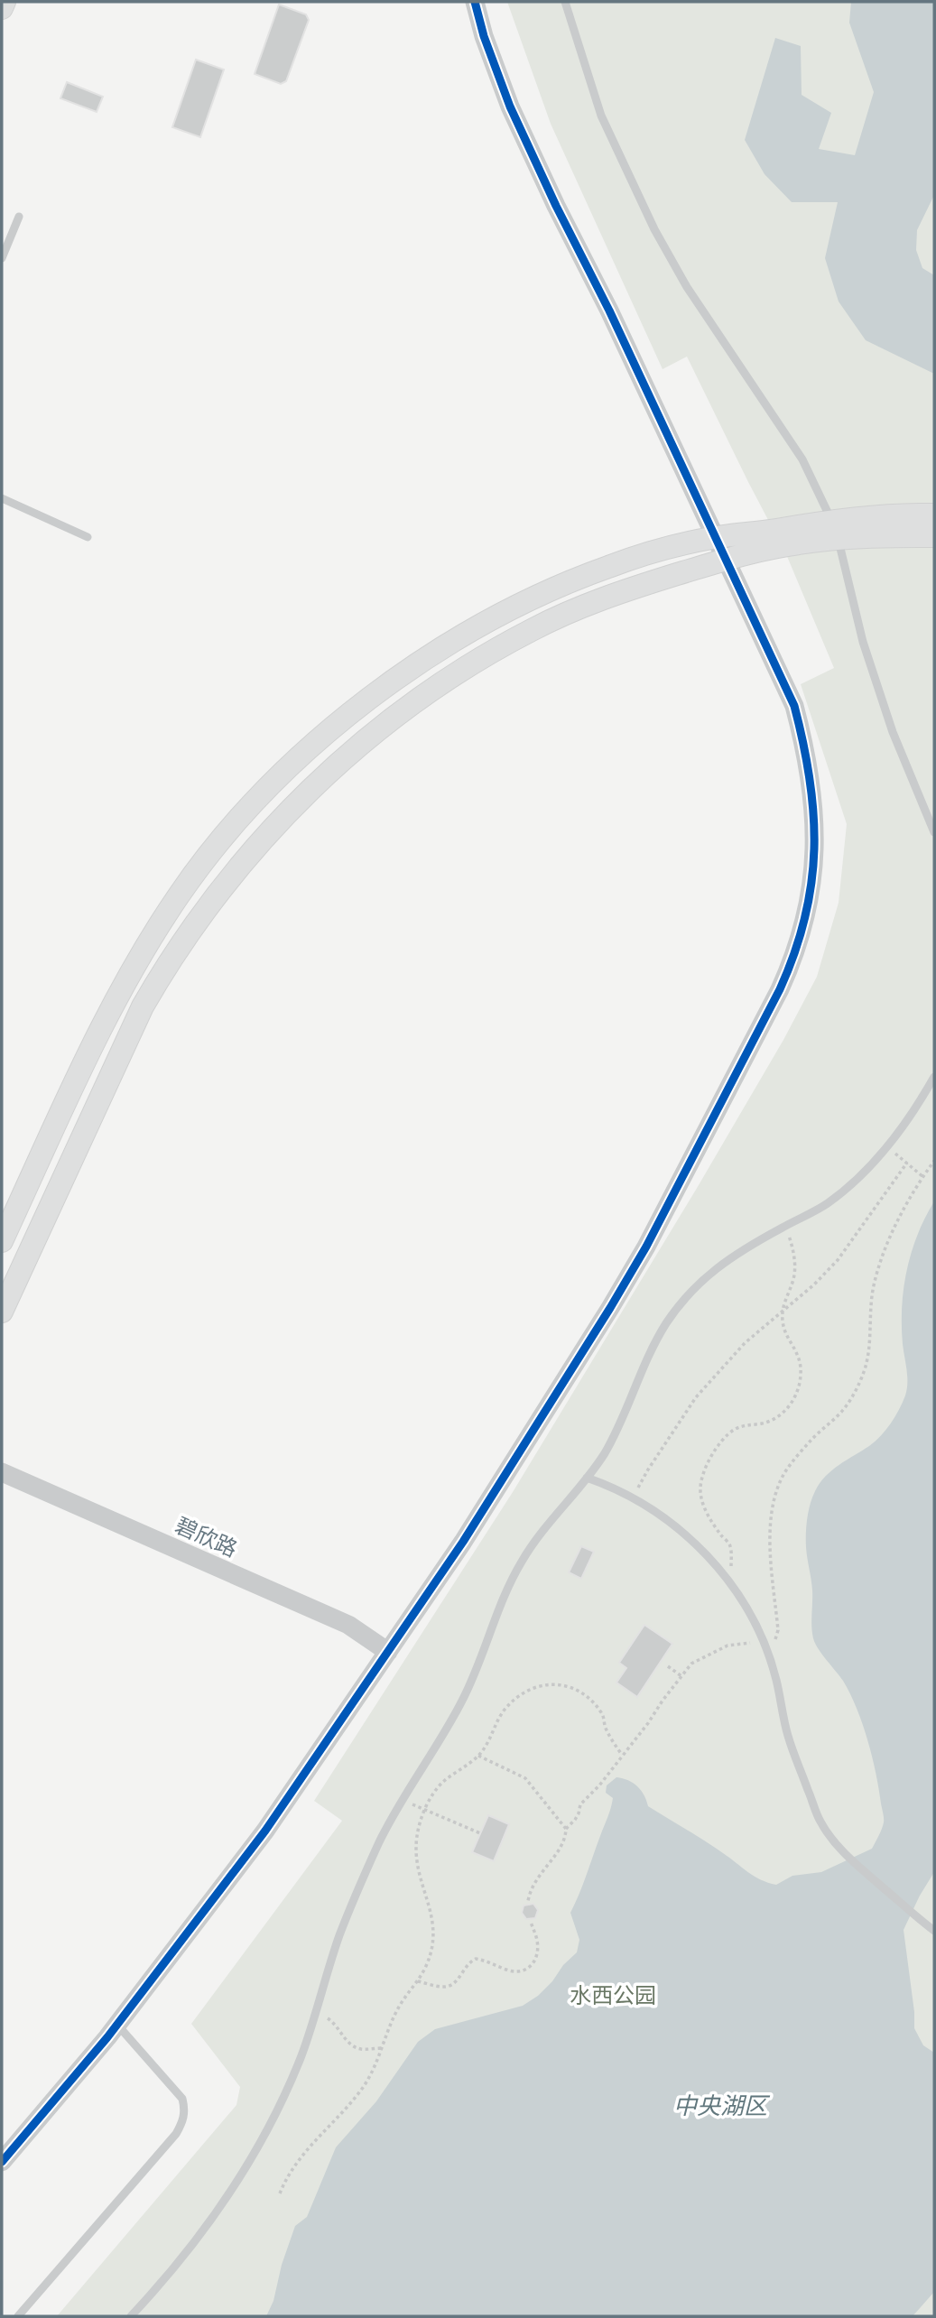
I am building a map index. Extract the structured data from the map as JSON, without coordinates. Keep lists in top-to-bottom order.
{
  "streets": {
    "street": ["碧欣路"]
  },
  "water": ["中央湖区"],
  "parks": ["水西公园"]
}
